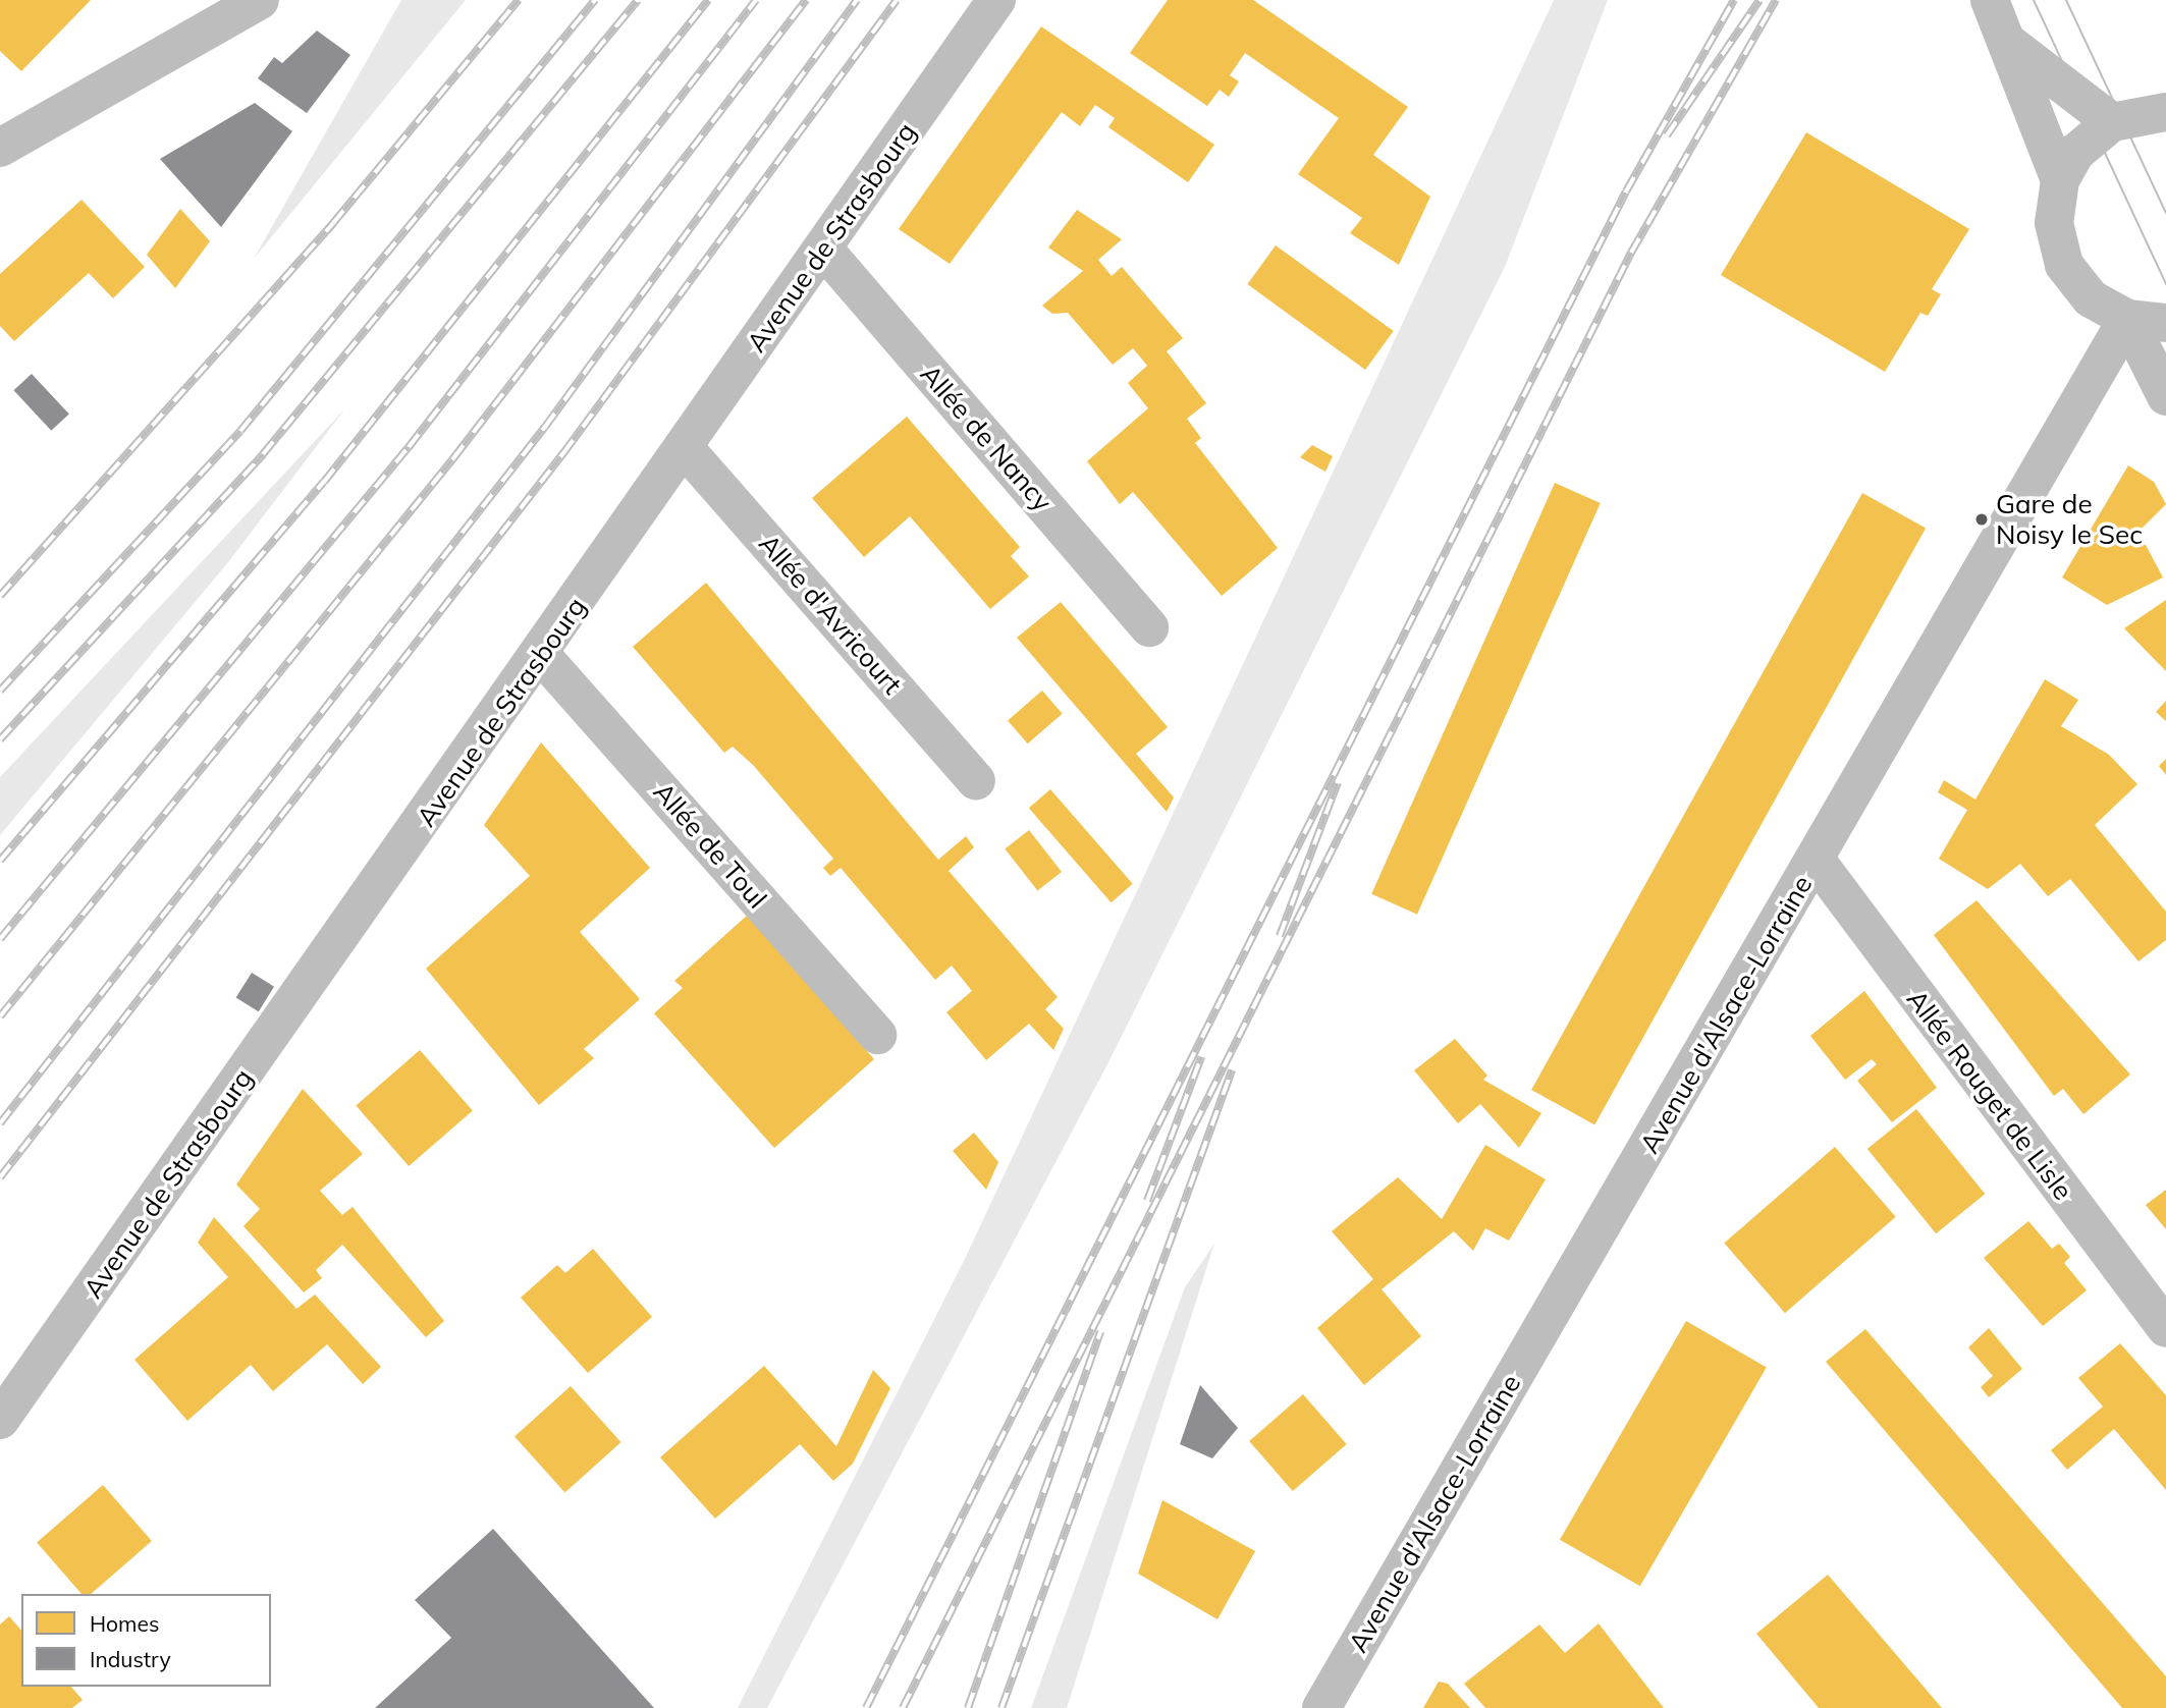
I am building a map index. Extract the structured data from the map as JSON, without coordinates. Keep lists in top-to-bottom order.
{
  "streets": {
    "street": [
      "Avenue de Strasbourg",
      "Allée de Nancy",
      "Allée d'Avricourt",
      "Allée de Toul",
      "Avenue d'Alsace-Lorraine",
      "Allée Rouget de Lisle"
    ]
  },
  "crossings": [
    ["Avenue de Strasbourg", "Allée de Nancy"],
    ["Avenue de Strasbourg", "Allée d'Avricourt"],
    ["Avenue de Strasbourg", "Allée de Toul"],
    ["Avenue d'Alsace-Lorraine", "Allée Rouget de Lisle"]
  ],
  "places": ["Gare de Noisy le Sec"],
  "legend": ["Homes", "Industry"]
}
